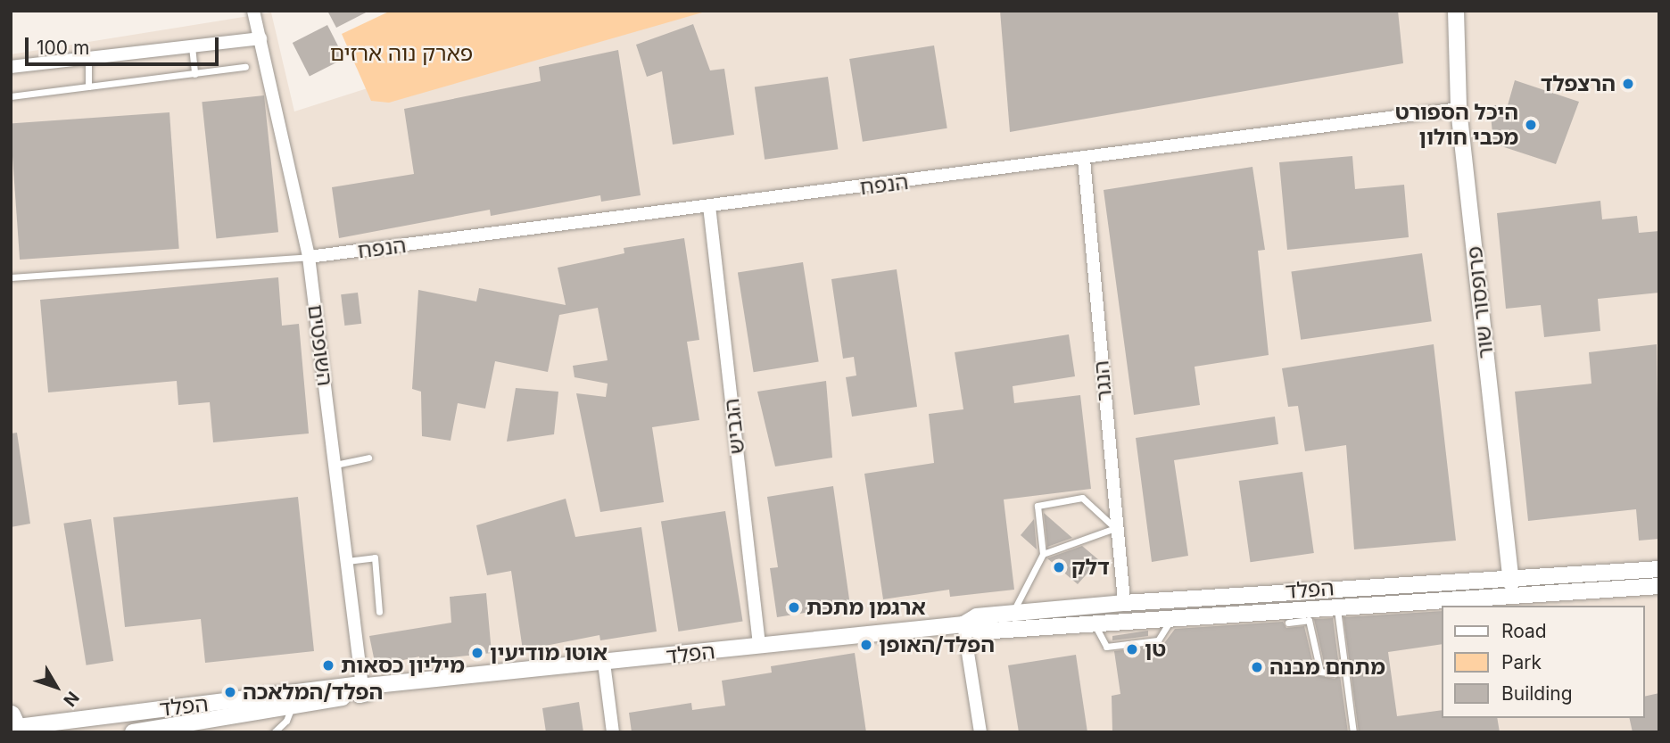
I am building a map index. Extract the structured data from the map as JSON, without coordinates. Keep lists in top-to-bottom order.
{
  "streets": {
    "street": [
      "הנפח",
      "פרופסור שור",
      "השופטים",
      "הנגר",
      "הגביש",
      "הפלד"
    ]
  },
  "crossings": [
    ["הנפח", "פרופסור שור"],
    ["הנפח", "השופטים"],
    ["הנפח", "הנגר"],
    ["הנפח", "הגביש"],
    ["פרופסור שור", "הפלד"],
    ["השופטים", "הפלד"],
    ["הנגר", "הפלד"],
    ["הגביש", "הפלד"]
  ],
  "parks": ["פארק נוה ארזים"],
  "places": [
    "הרצפלד",
    "היכל הספורט מכבי חולון",
    "דלק",
    "ארגמן מתכת",
    "הפלד/האופן",
    "טן",
    "אוטו מודיעין",
    "מיליון כסאות",
    "מתחם מבנה",
    "הפלד/המלאכה"
  ],
  "legend": ["Road", "Park", "Building"],
  "scale_bar": "100 m",
  "north": "bottom right"
}
